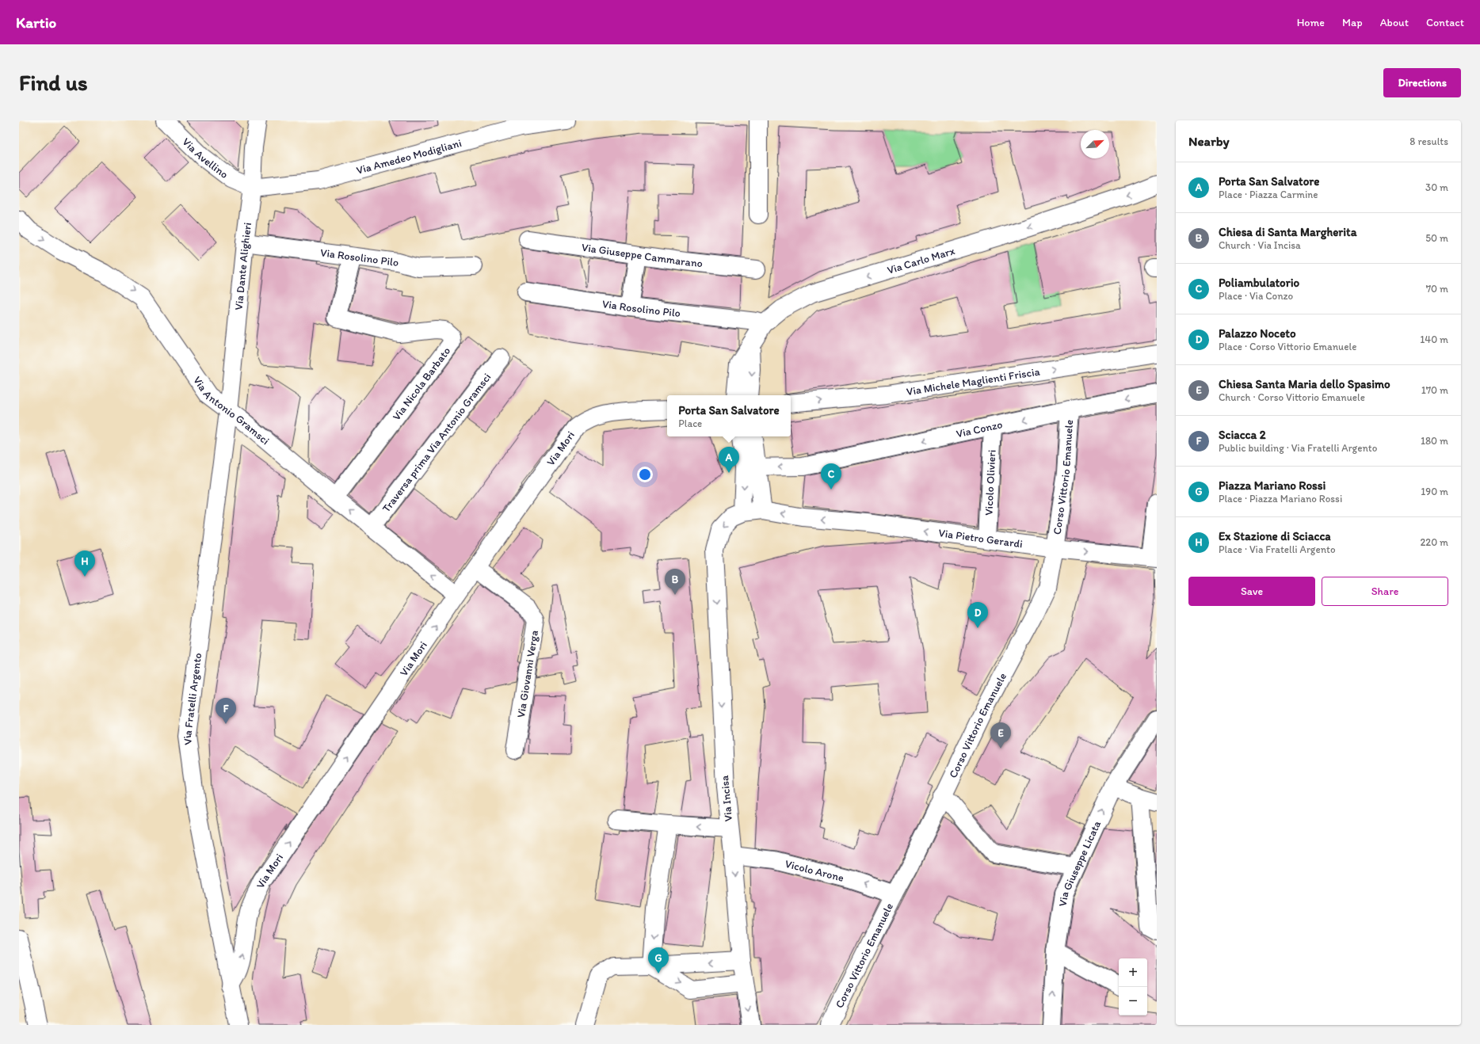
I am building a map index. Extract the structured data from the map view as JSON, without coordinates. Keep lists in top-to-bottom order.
{
  "streets": {
    "street": [
      "Via Amedeo Modigliani",
      "Via Avellino",
      "Via Giuseppe Cammarano",
      "Via Rosolino Pilo",
      "Via Carlo Marx",
      "Via Dante Alighieri",
      "Via Michele Maglienti Friscia",
      "Via Nicola Barbato",
      "Via Antonio Gramsci",
      "Via Conzo",
      "Traversa prima Via Antonio Gramsci",
      "Via Mori",
      "Corso Vittorio Emanuele",
      "Vicolo Olivieri",
      "Via Pietro Gerardi",
      "Via Giovanni Verga",
      "Via Fratelli Argento",
      "Via Incisa",
      "Via Giuseppe Licata",
      "Vicolo Arone"
    ]
  },
  "crossings": [
    ["Via Amedeo Modigliani", "Via Avellino"],
    ["Via Amedeo Modigliani", "Via Dante Alighieri"],
    ["Via Avellino", "Via Dante Alighieri"],
    ["Via Rosolino Pilo", "Via Carlo Marx"],
    ["Via Rosolino Pilo", "Via Dante Alighieri"],
    ["Via Rosolino Pilo", "Via Nicola Barbato"],
    ["Via Dante Alighieri", "Via Antonio Gramsci"],
    ["Via Dante Alighieri", "Via Fratelli Argento"],
    ["Via Nicola Barbato", "Via Antonio Gramsci"],
    ["Via Antonio Gramsci", "Traversa prima Via Antonio Gramsci"],
    ["Via Antonio Gramsci", "Via Mori"],
    ["Via Antonio Gramsci", "Via Fratelli Argento"],
    ["Via Conzo", "Corso Vittorio Emanuele"],
    ["Via Conzo", "Vicolo Olivieri"],
    ["Via Mori", "Via Giovanni Verga"],
    ["Via Mori", "Via Fratelli Argento"],
    ["Corso Vittorio Emanuele", "Via Pietro Gerardi"],
    ["Corso Vittorio Emanuele", "Vicolo Arone"],
    ["Vicolo Olivieri", "Via Pietro Gerardi"],
    ["Via Pietro Gerardi", "Via Incisa"],
    ["Via Incisa", "Vicolo Arone"]
  ],
  "one_way": [
    "Via Carlo Marx",
    "Via Michele Maglienti Friscia",
    "Via Conzo",
    "Via Mori",
    "Via Incisa",
    "Vicolo Arone"
  ],
  "north": "top right",
  "page": {
    "header": "Kartio",
    "nav": [
      "Home",
      "Map",
      "About",
      "Contact"
    ],
    "buttons": [
      "Directions",
      ["Save", "Share"]
    ],
    "title": "Find us",
    "heading": ["Nearby", "8 results"],
    "list": [
      {
        "mark": "A",
        "name": "Porta San Salvatore",
        "note": "Place · Piazza Carmine",
        "value": "30 m"
      },
      {
        "mark": "B",
        "name": "Chiesa di Santa Margherita",
        "note": "Church · Via Incisa",
        "value": "50 m"
      },
      {
        "mark": "C",
        "name": "Poliambulatorio",
        "note": "Place · Via Conzo",
        "value": "70 m"
      },
      {
        "mark": "D",
        "name": "Palazzo Noceto",
        "note": "Place · Corso Vittorio Emanuele",
        "value": "140 m"
      },
      {
        "mark": "E",
        "name": "Chiesa Santa Maria dello Spasimo",
        "note": "Church · Corso Vittorio Emanuele",
        "value": "170 m"
      },
      {
        "mark": "F",
        "name": "Sciacca 2",
        "note": "Public building · Via Fratelli Argento",
        "value": "180 m"
      },
      {
        "mark": "G",
        "name": "Piazza Mariano Rossi",
        "note": "Place · Piazza Mariano Rossi",
        "value": "190 m"
      },
      {
        "mark": "H",
        "name": "Ex Stazione di Sciacca",
        "note": "Place · Via Fratelli Argento",
        "value": "220 m"
      }
    ],
    "popup": ["Porta San Salvatore", "Place"],
    "pins": [
      "A",
      "C",
      "H",
      "B",
      "D",
      "F",
      "E",
      "G"
    ],
    "map_buttons": ["+", "−"]
  }
}
